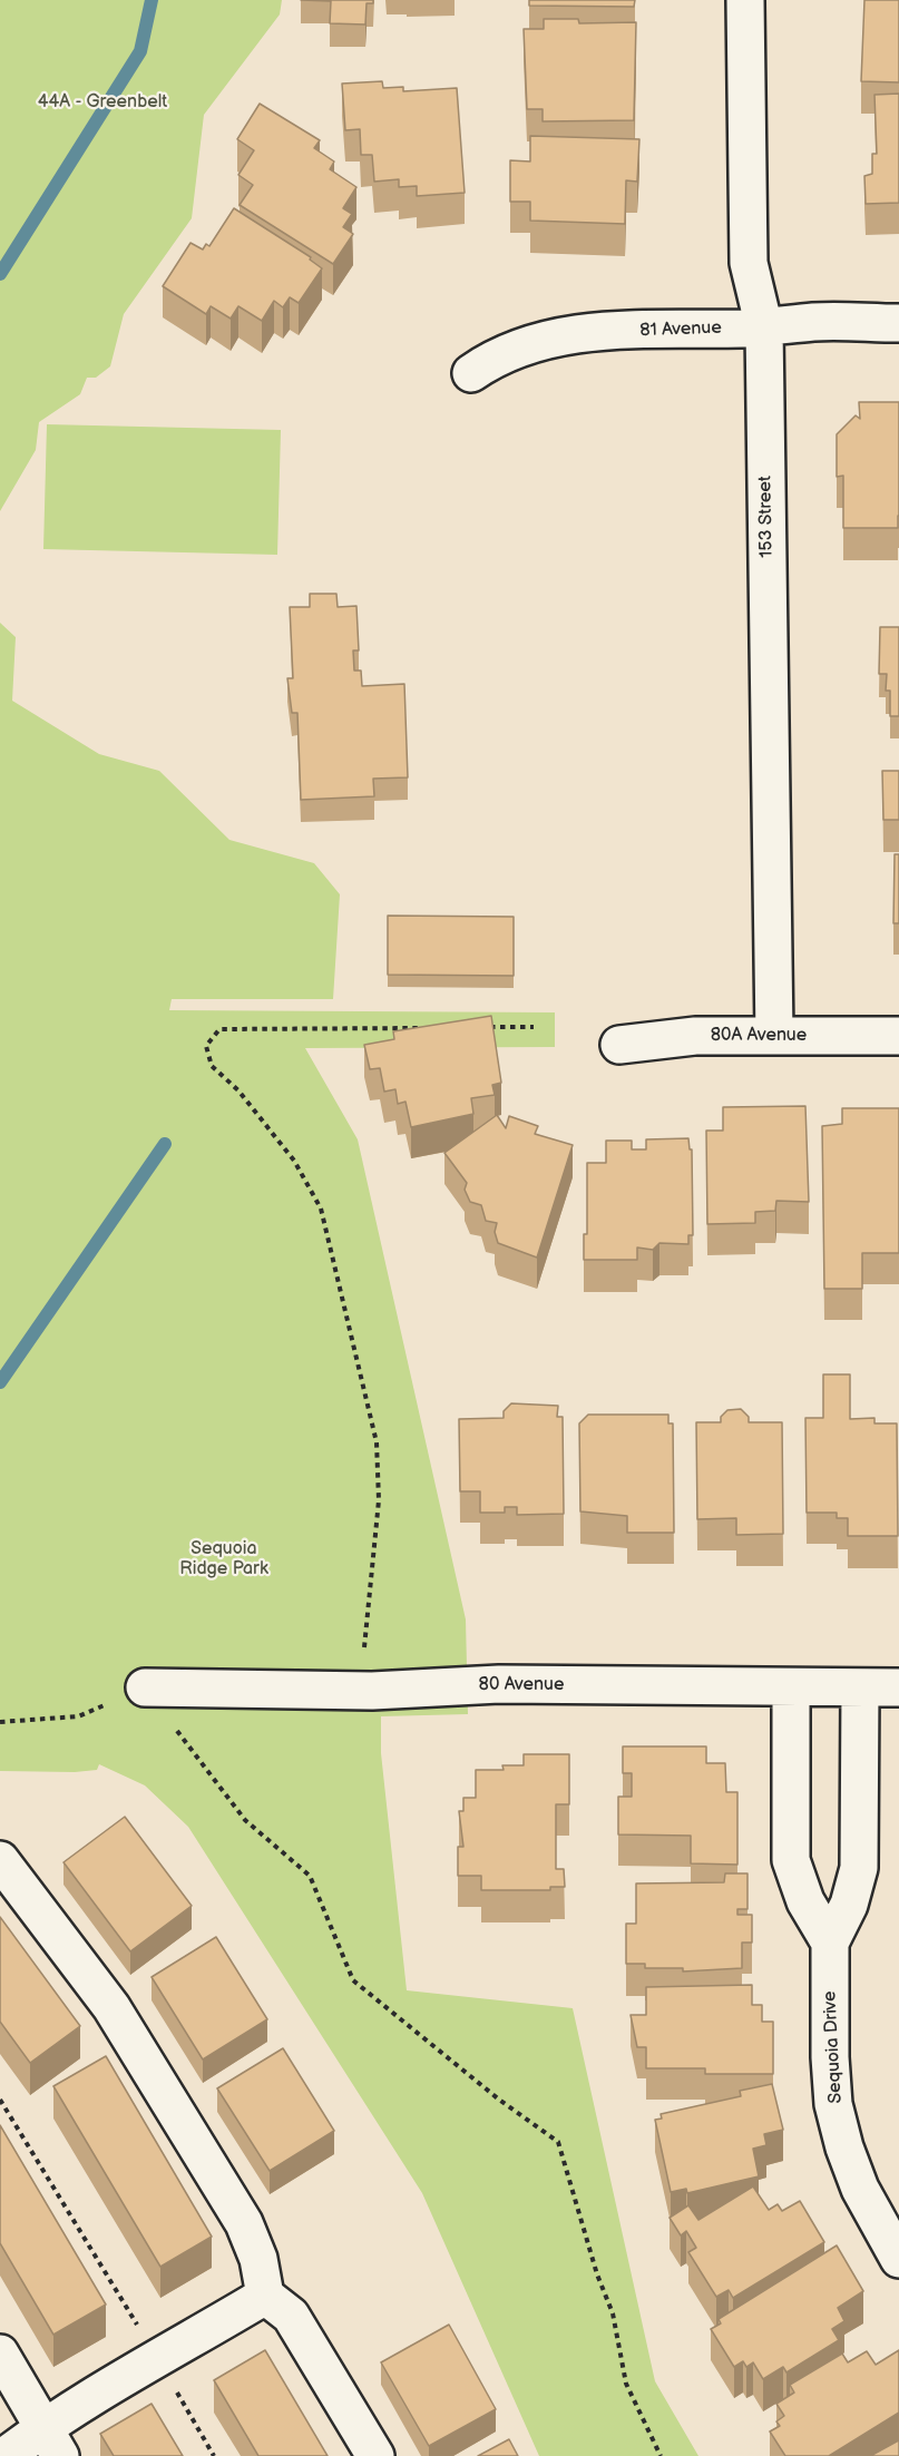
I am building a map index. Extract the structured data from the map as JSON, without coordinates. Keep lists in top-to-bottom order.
{
  "streets": {
    "street": [
      "81 Avenue",
      "153 Street",
      "80A Avenue",
      "80 Avenue",
      "Sequoia Drive"
    ]
  },
  "crossings": [
    ["81 Avenue", "153 Street"],
    ["153 Street", "80A Avenue"],
    ["80 Avenue", "Sequoia Drive"]
  ],
  "parks": ["44A - Greenbelt", "Sequoia Ridge Park"]
}
